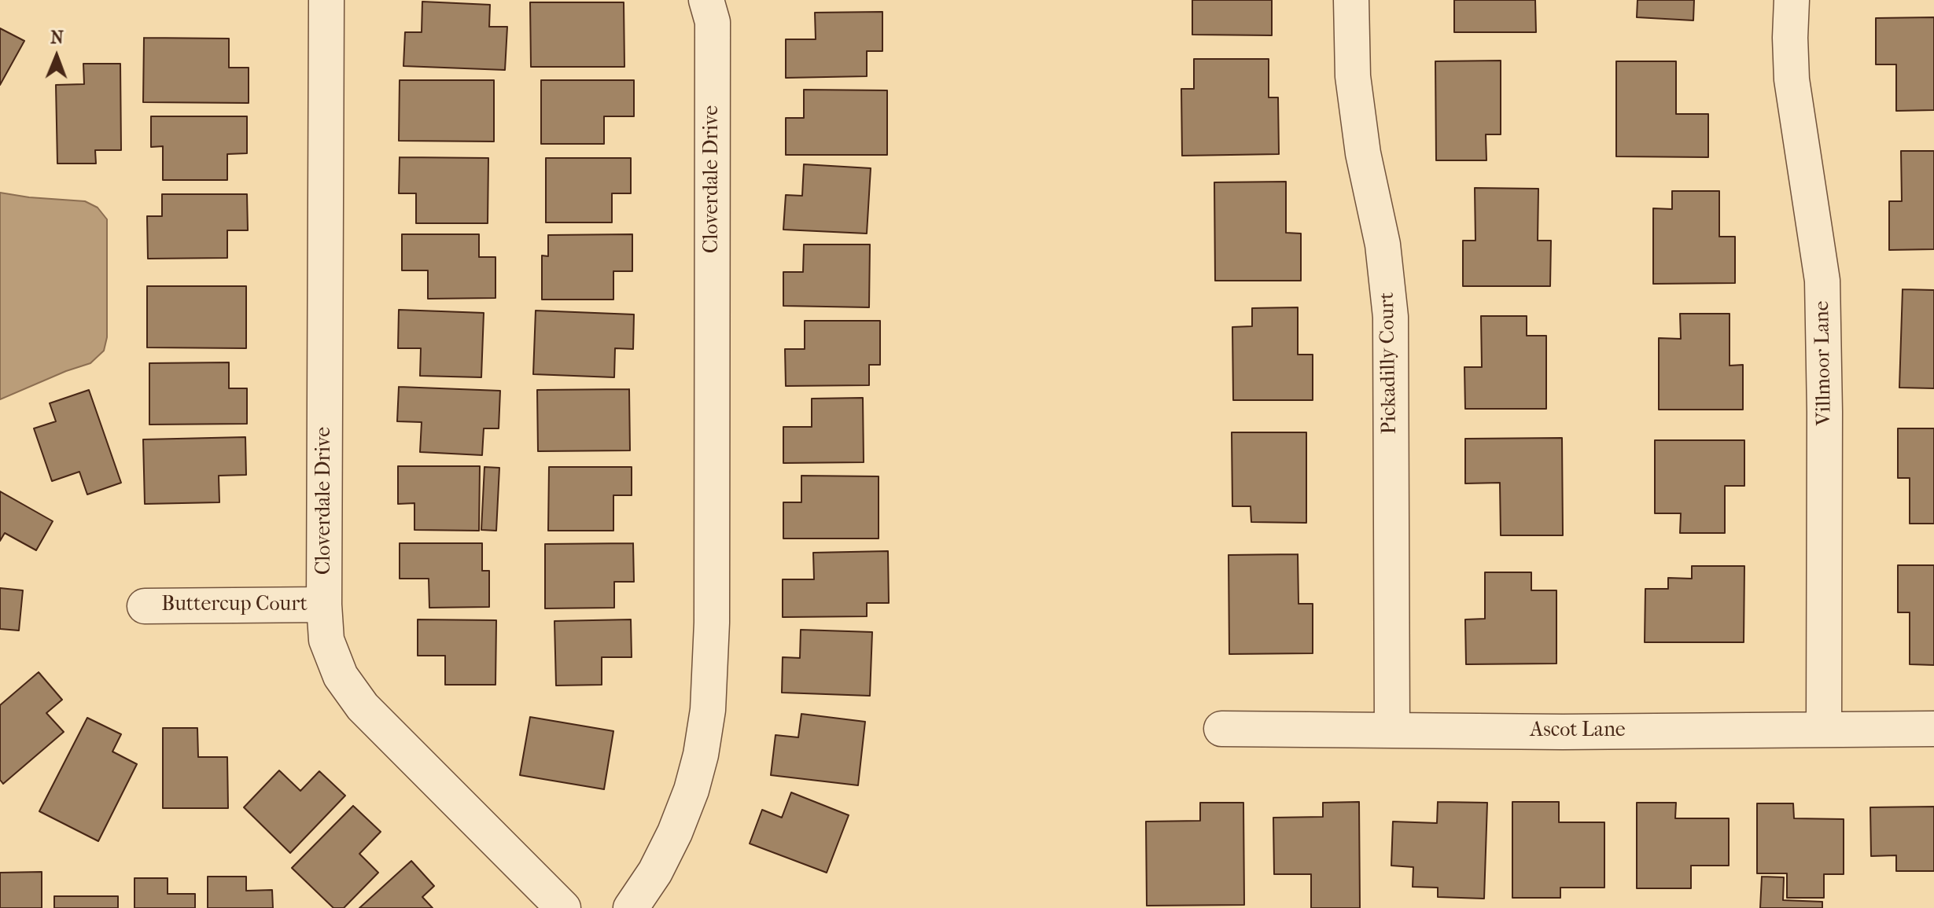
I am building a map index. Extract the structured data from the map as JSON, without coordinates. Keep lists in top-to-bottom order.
{
  "streets": {
    "street": [
      "Cloverdale Drive",
      "Pickadilly Court",
      "Villmoor Lane",
      "Buttercup Court",
      "Ascot Lane"
    ]
  },
  "crossings": [
    ["Cloverdale Drive", "Buttercup Court"],
    ["Pickadilly Court", "Ascot Lane"],
    ["Villmoor Lane", "Ascot Lane"]
  ],
  "north": "top"
}
